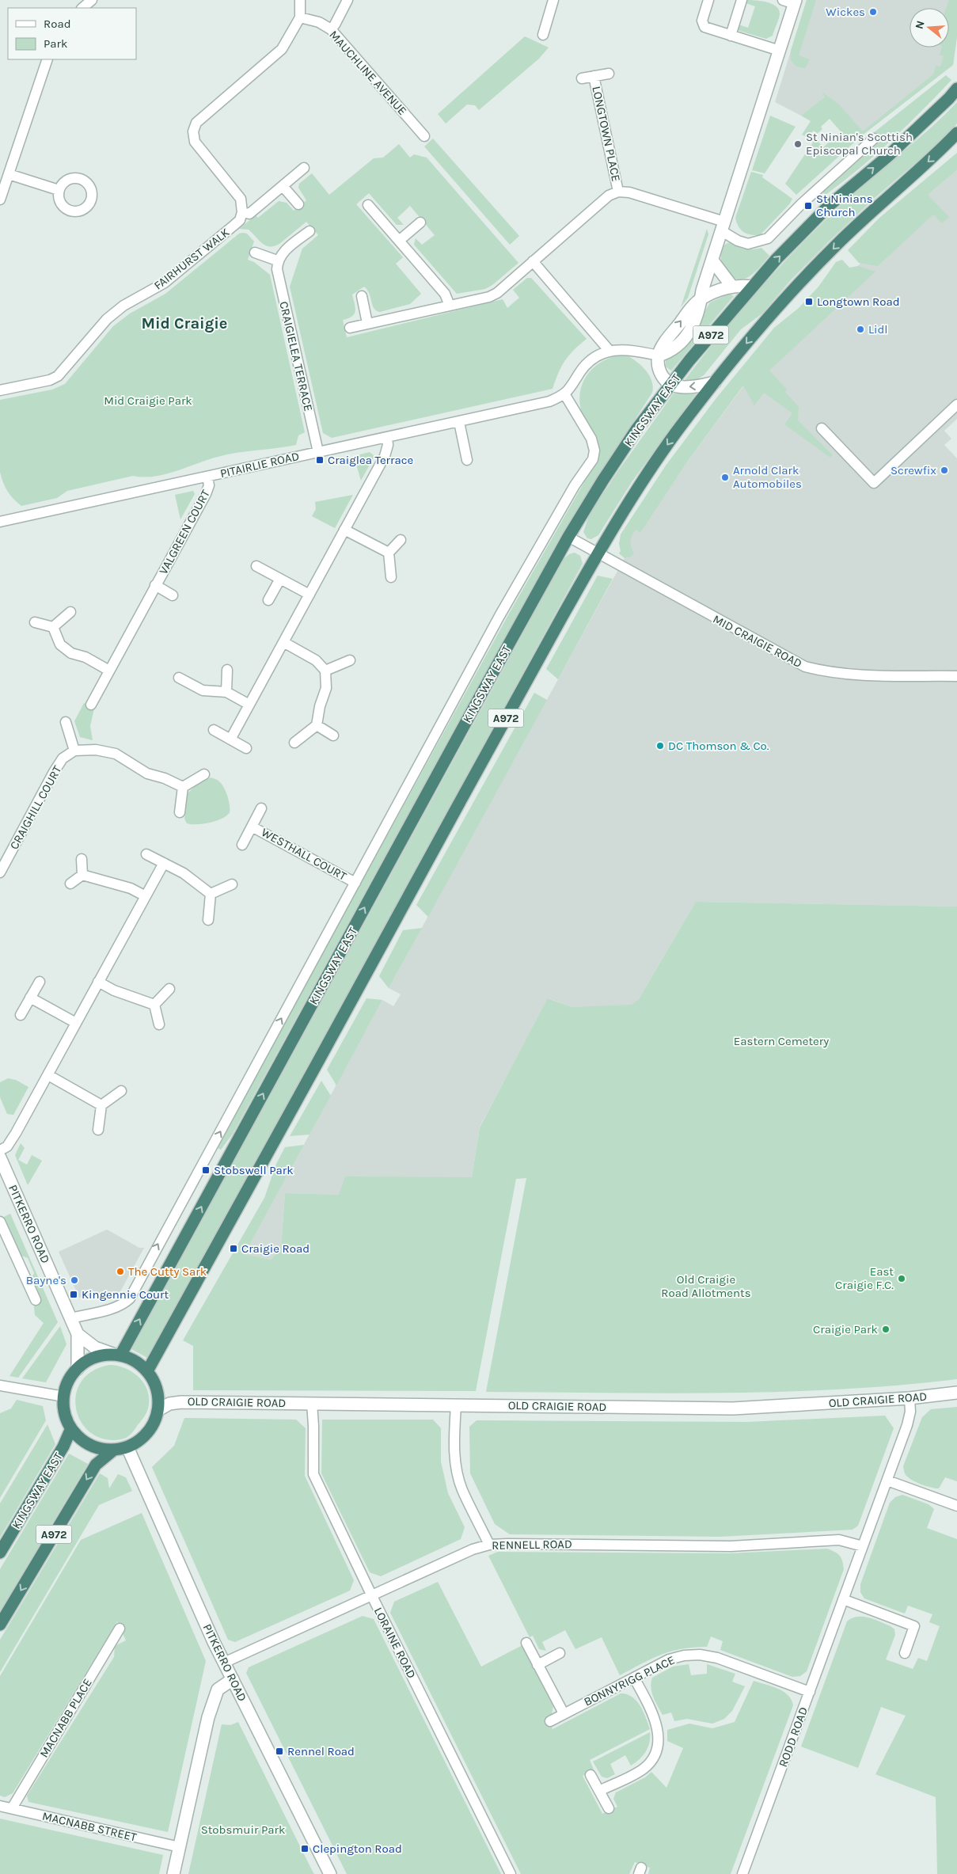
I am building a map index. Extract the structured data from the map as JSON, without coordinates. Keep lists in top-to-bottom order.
{
  "streets": {
    "highway": ["A972", "KINGSWAY EAST"],
    "street": [
      "MAUCHLINE AVENUE",
      "LONGTOWN PLACE",
      "FAIRHURST WALK",
      "CRAIGIELEA TERRACE",
      "PITAIRLIE ROAD",
      "VALGREEN COURT",
      "MID CRAIGIE ROAD",
      "CRAIGHILL COURT",
      "WESTHALL COURT",
      "PITKERRO ROAD",
      "OLD CRAIGIE ROAD",
      "RENNELL ROAD",
      "LORAINE ROAD",
      "BONNYRIGG PLACE",
      "MACNABB PLACE",
      "RODD ROAD",
      "MACNABB STREET"
    ]
  },
  "crossings": [
    ["A972", "KINGSWAY EAST"],
    ["A972", "MID CRAIGIE ROAD"],
    ["A972", "PITKERRO ROAD"],
    ["A972", "OLD CRAIGIE ROAD"],
    ["CRAIGIELEA TERRACE", "PITAIRLIE ROAD"],
    ["KINGSWAY EAST", "PITAIRLIE ROAD"],
    ["KINGSWAY EAST", "MID CRAIGIE ROAD"],
    ["KINGSWAY EAST", "WESTHALL COURT"],
    ["KINGSWAY EAST", "PITKERRO ROAD"],
    ["KINGSWAY EAST", "OLD CRAIGIE ROAD"],
    ["PITAIRLIE ROAD", "VALGREEN COURT"],
    ["PITKERRO ROAD", "OLD CRAIGIE ROAD"],
    ["PITKERRO ROAD", "RENNELL ROAD"],
    ["OLD CRAIGIE ROAD", "LORAINE ROAD"],
    ["OLD CRAIGIE ROAD", "RODD ROAD"],
    ["RENNELL ROAD", "LORAINE ROAD"],
    ["RENNELL ROAD", "RODD ROAD"],
    ["BONNYRIGG PLACE", "RODD ROAD"],
    ["MACNABB PLACE", "MACNABB STREET"]
  ],
  "districts": ["Mid Craigie"],
  "parks": [
    "Mid Craigie Park",
    "Eastern Cemetery",
    "Old Craigie Road Allotments",
    "Stobsmuir Park"
  ],
  "places": {
    "other": [
      "Wickes",
      "St Ninian's Scottish Episcopal Church",
      "Lidl",
      "Screwfix",
      "Arnold Clark Automobiles",
      "DC Thomson & Co.",
      "The Cutty Sark",
      "East Craigie F.C.",
      "Bayne's",
      "Craigie Park"
    ],
    "transit": [
      "St Ninians Church",
      "Longtown Road",
      "Craiglea Terrace",
      "Stobswell Park",
      "Craigie Road",
      "Kingennie Court",
      "Rennel Road",
      "Clepington Road"
    ]
  },
  "legend": ["Road", "Park"],
  "north": "left"
}
